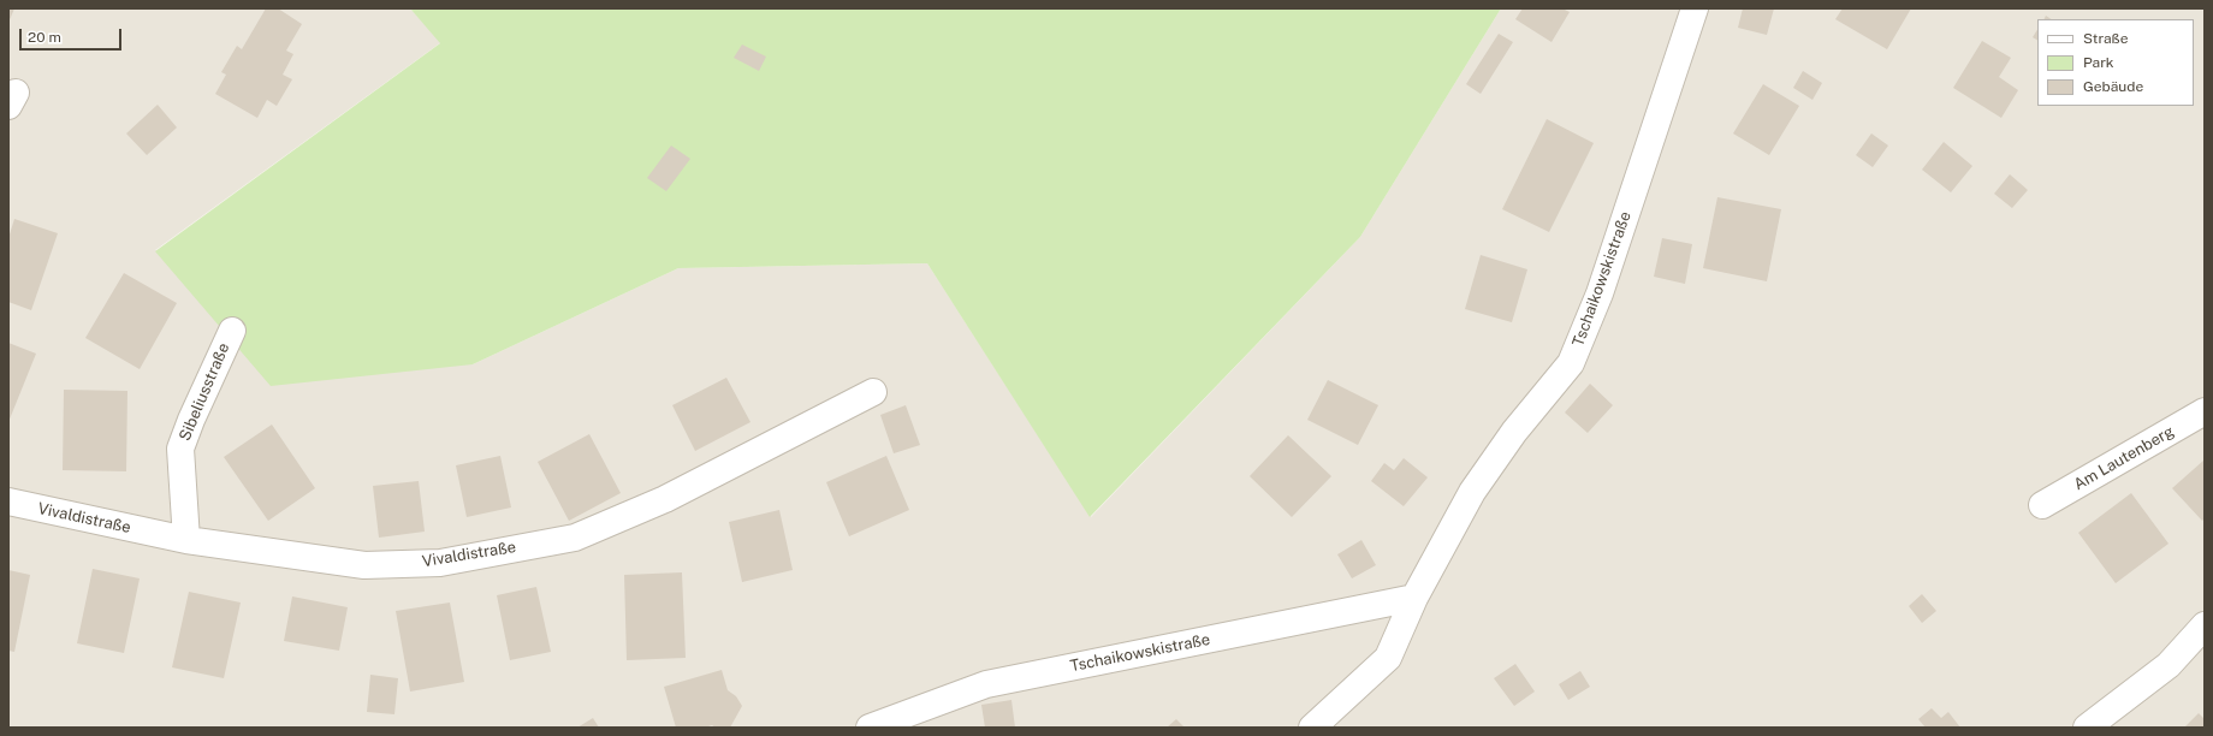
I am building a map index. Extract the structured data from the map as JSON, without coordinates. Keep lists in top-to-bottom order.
{
  "streets": {
    "street": [
      "Tschaikowskistraße",
      "Sibeliusstraße",
      "Am Lautenberg",
      "Vivaldistraße"
    ]
  },
  "crossings": [
    ["Sibeliusstraße", "Vivaldistraße"]
  ],
  "legend": ["Straße", "Park", "Gebäude"],
  "scale_bar": "20 m"
}
